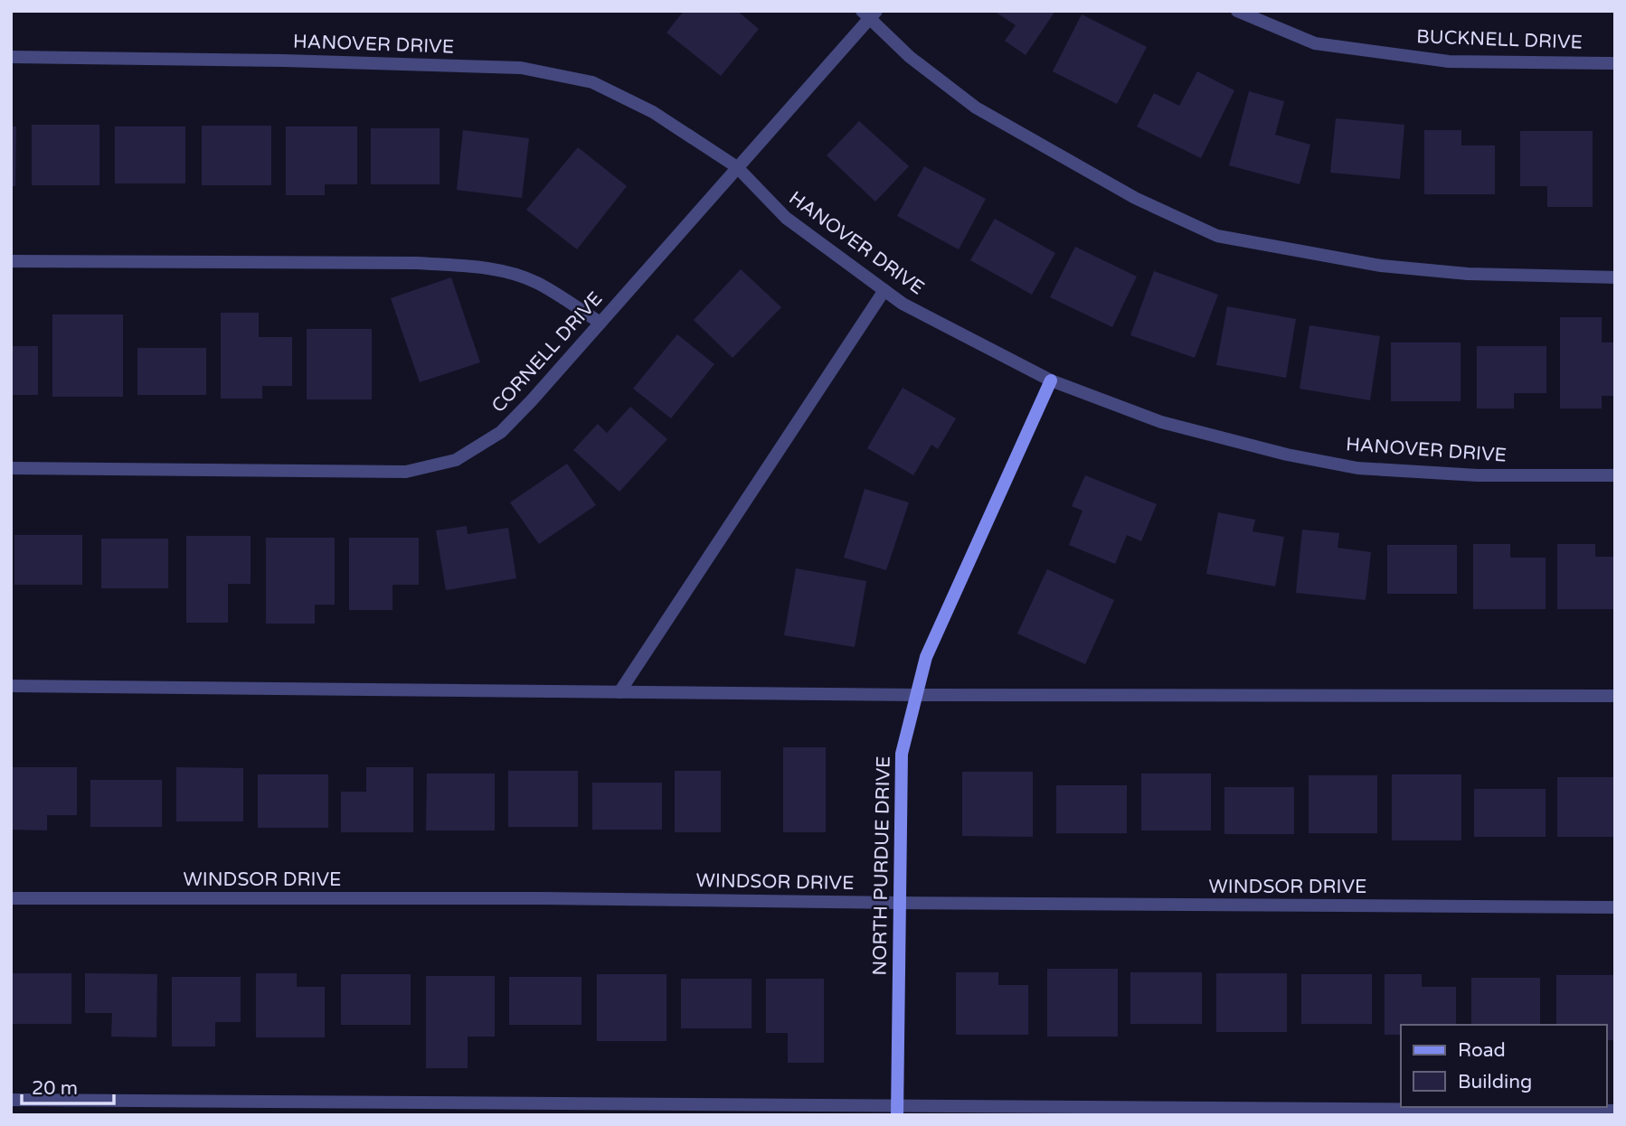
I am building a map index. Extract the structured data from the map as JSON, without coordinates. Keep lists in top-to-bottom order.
{
  "streets": {
    "street": [
      "BUCKNELL DRIVE",
      "HANOVER DRIVE",
      "CORNELL DRIVE",
      "NORTH PURDUE DRIVE",
      "WINDSOR DRIVE"
    ]
  },
  "crossings": [
    ["HANOVER DRIVE", "CORNELL DRIVE"],
    ["HANOVER DRIVE", "NORTH PURDUE DRIVE"],
    ["NORTH PURDUE DRIVE", "WINDSOR DRIVE"]
  ],
  "legend": ["Road", "Building"],
  "scale_bar": "20 m"
}
